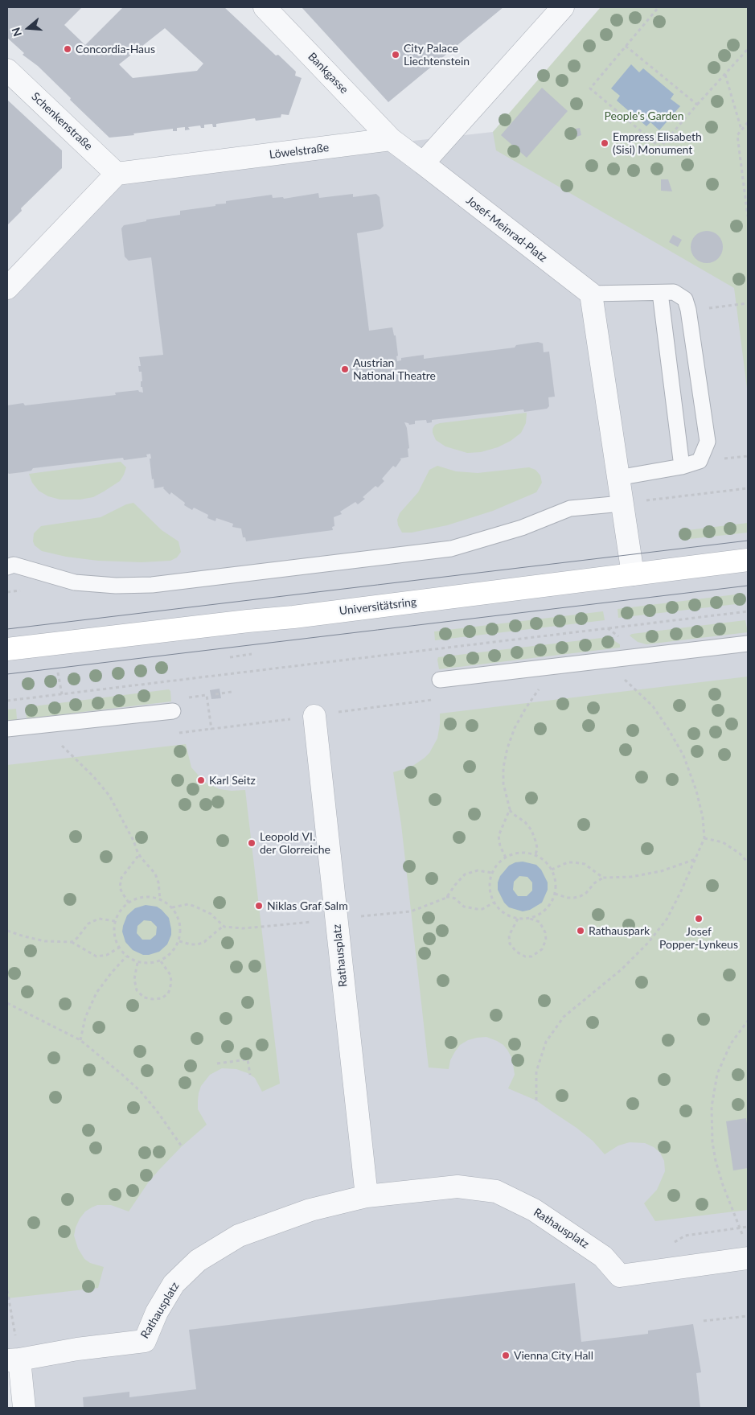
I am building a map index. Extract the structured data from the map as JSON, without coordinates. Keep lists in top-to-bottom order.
{
  "streets": {
    "main road": ["Universitätsring"],
    "street": [
      "Bankgasse",
      "Schenkenstraße",
      "Löwelstraße",
      "Josef-Meinrad-Platz",
      "Rathausplatz"
    ]
  },
  "crossings": [
    ["Bankgasse", "Löwelstraße"],
    ["Schenkenstraße", "Löwelstraße"]
  ],
  "parks": ["People's Garden"],
  "places": [
    "Concordia-Haus",
    "City Palace Liechtenstein",
    "Empress Elisabeth (Sisi) Monument",
    "Austrian National Theatre",
    "Karl Seitz",
    "Leopold VI. der Glorreiche",
    "Niklas Graf Salm",
    "Josef Popper-Lynkeus",
    "Rathauspark",
    "Vienna City Hall"
  ],
  "north": "left"
}
